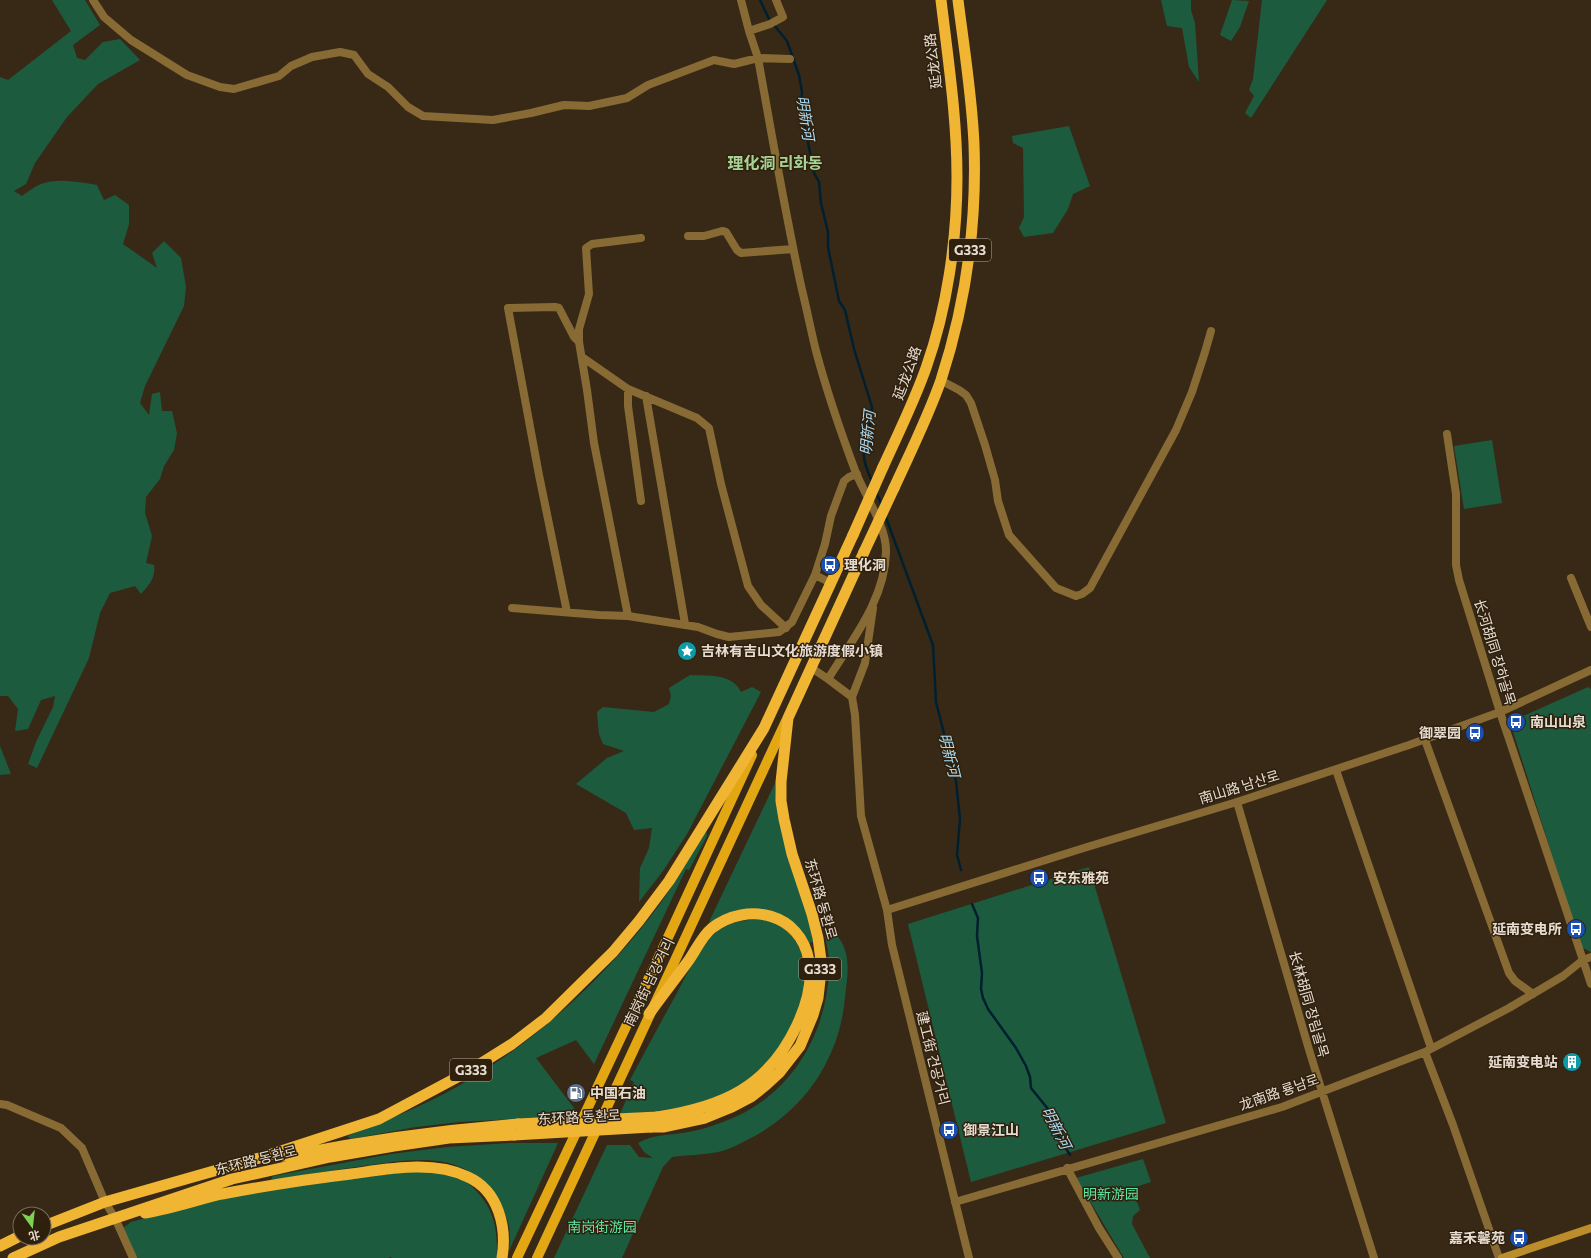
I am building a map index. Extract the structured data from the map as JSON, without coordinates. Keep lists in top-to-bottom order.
{
  "streets": {
    "highway": ["延龙公路", "G333", "东环路 동환로"],
    "main road": ["南岗街 남강거리"],
    "street": [
      "长河胡同 장하골목",
      "南山路 남산로",
      "长林胡同 장림골목",
      "建工街 건공거리",
      "龙南路 룡남로"
    ]
  },
  "crossings": [
    ["延龙公路", "东环路 동환로"],
    ["延龙公路", "南岗街 남강거리"],
    ["G333", "东环路 동환로"],
    ["G333", "南岗街 남강거리"],
    ["长河胡同 장하골목", "南山路 남산로"],
    ["长河胡同 장하골목", "龙南路 룡남로"],
    ["南山路 남산로", "长林胡同 장림골목"],
    ["南山路 남산로", "建工街 건공거리"],
    ["东环路 동환로", "南岗街 남강거리"],
    ["长林胡同 장림골목", "龙南路 룡남로"],
    ["建工街 건공거리", "龙南路 룡남로"]
  ],
  "districts": ["理化洞 리화동"],
  "water": ["明新河"],
  "parks": ["明新游园", "南岗街游园"],
  "places": {
    "bus stop": [
      "理化洞",
      "南山山泉",
      "御翠园",
      "安东雅苑",
      "延南变电所",
      "御景江山",
      "嘉禾馨苑"
    ],
    "place": ["吉林有吉山文化旅游度假小镇"],
    "building": ["延南变电站"],
    "fuel station": ["中国石油"]
  },
  "north": "bottom"
}
